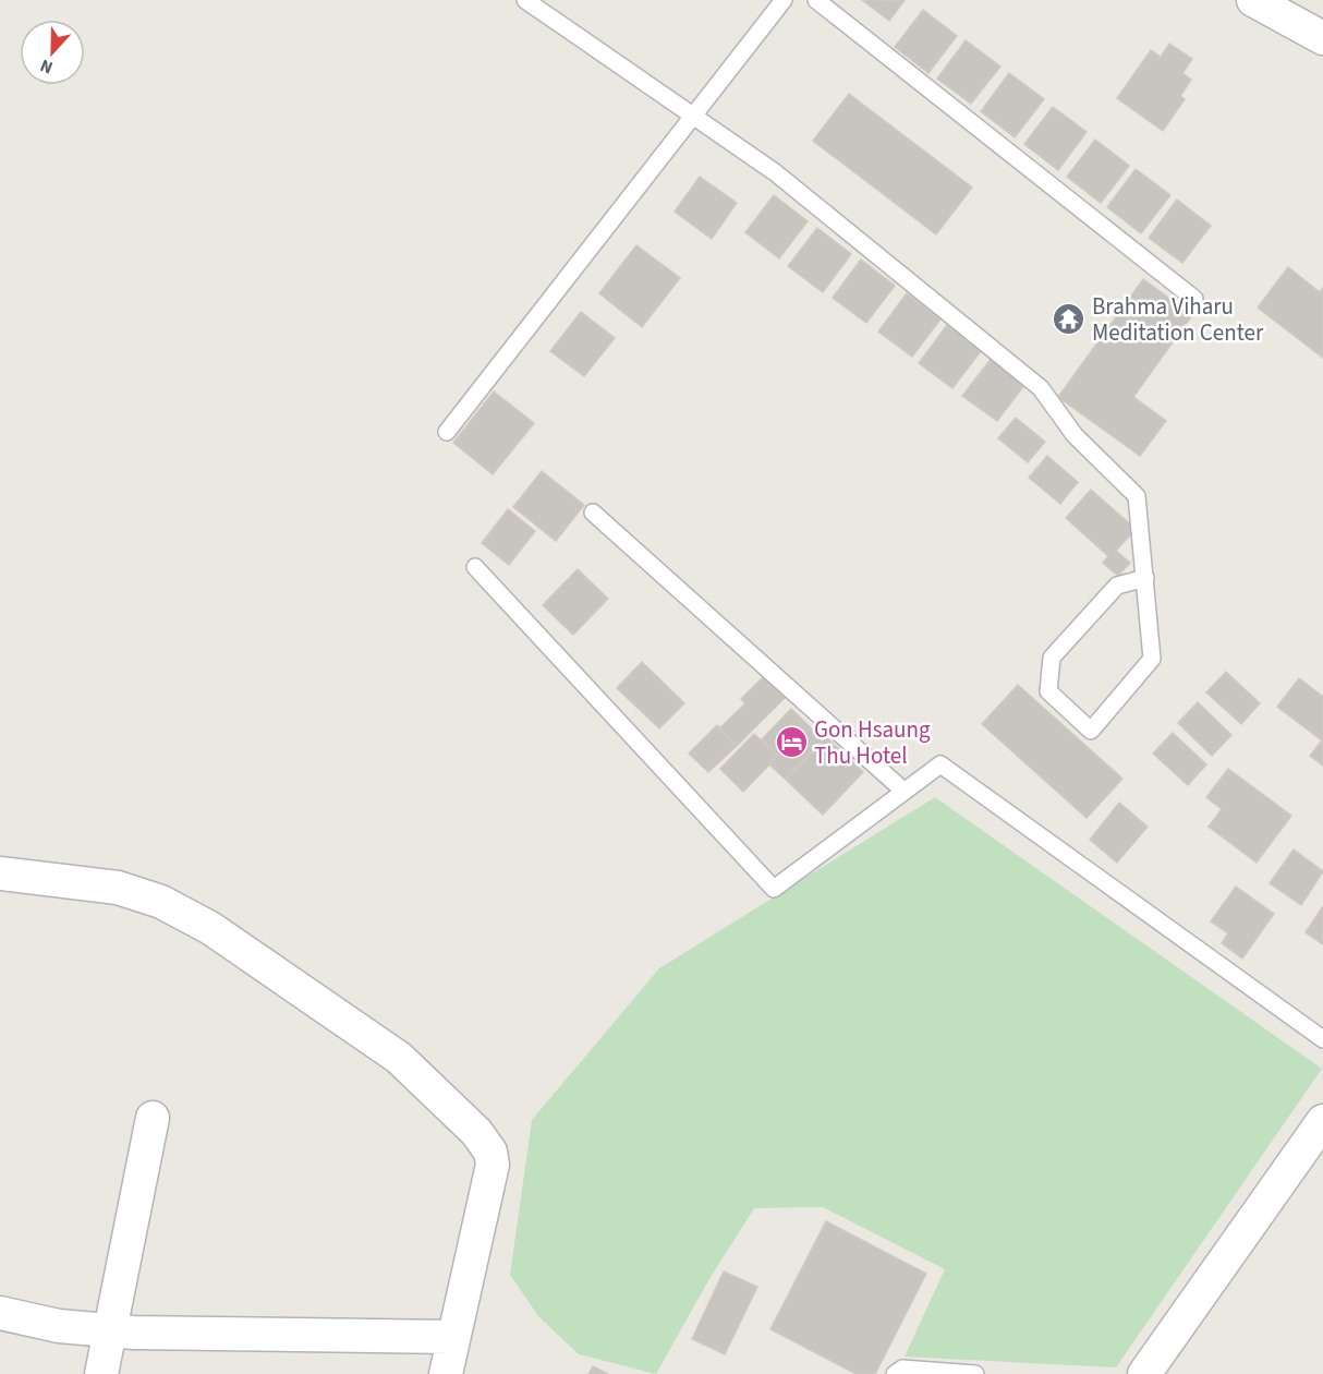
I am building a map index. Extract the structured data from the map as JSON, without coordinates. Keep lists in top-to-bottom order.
{
  "places": {
    "temple": ["Brahma Viharu Meditation Center"],
    "hotel": ["Gon Hsaung Thu Hotel"]
  },
  "north": "bottom"
}
